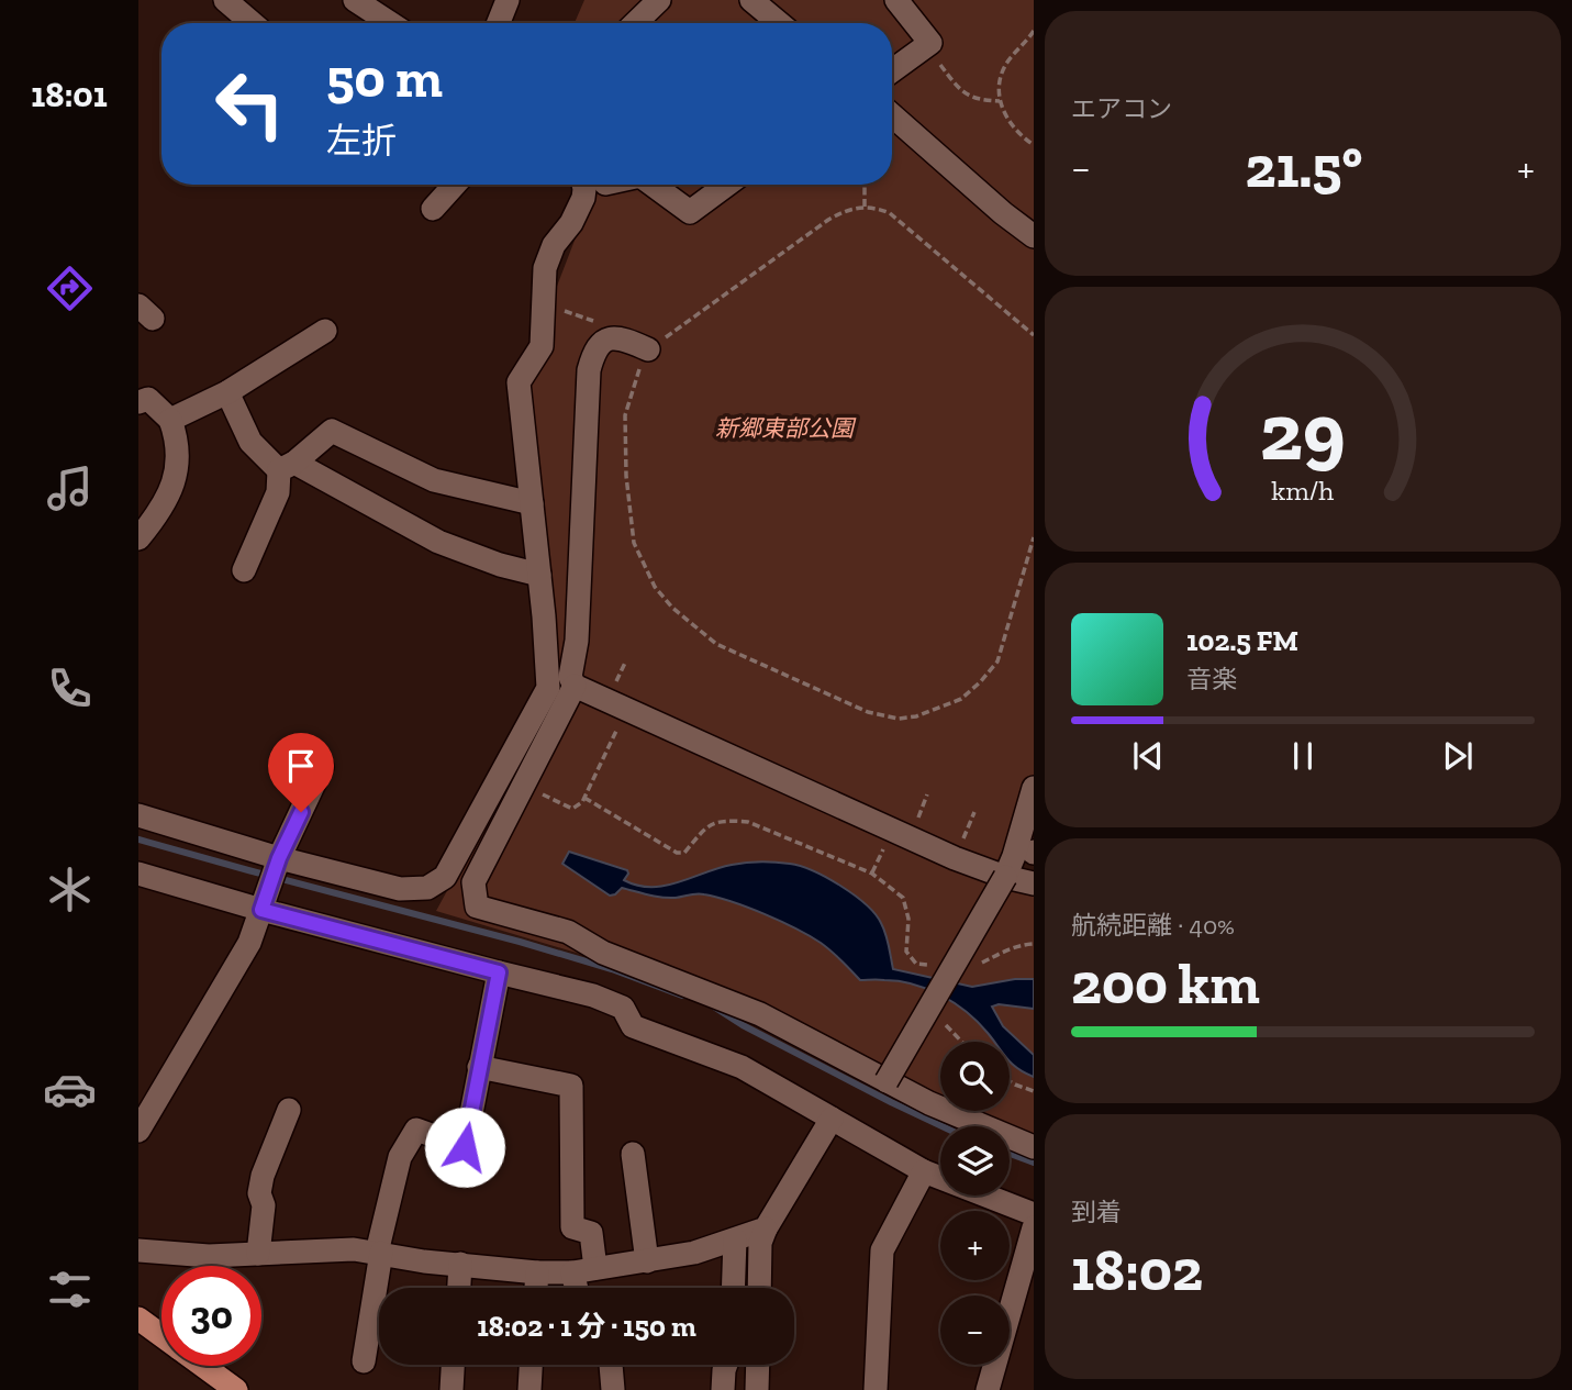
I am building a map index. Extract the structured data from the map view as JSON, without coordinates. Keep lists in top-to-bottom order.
{
  "parks": ["新郷東部公園"],
  "page": {
    "tabs": "18:01",
    "tile": [
      "エアコン",
      ["航続距離 · 40%", "200 km"],
      ["到着", "18:02"]
    ],
    "turn": ["50 m", "左折"],
    "heat": ["−", "21.5°", "+"],
    "song": ["102.5 FM", "音楽"],
    "map_buttons": ["+", "−"],
    "limit": "30",
    "trip": "18:02 · 1 分 · 150 m",
    "gauge": ["29", "km/h"]
  }
}
